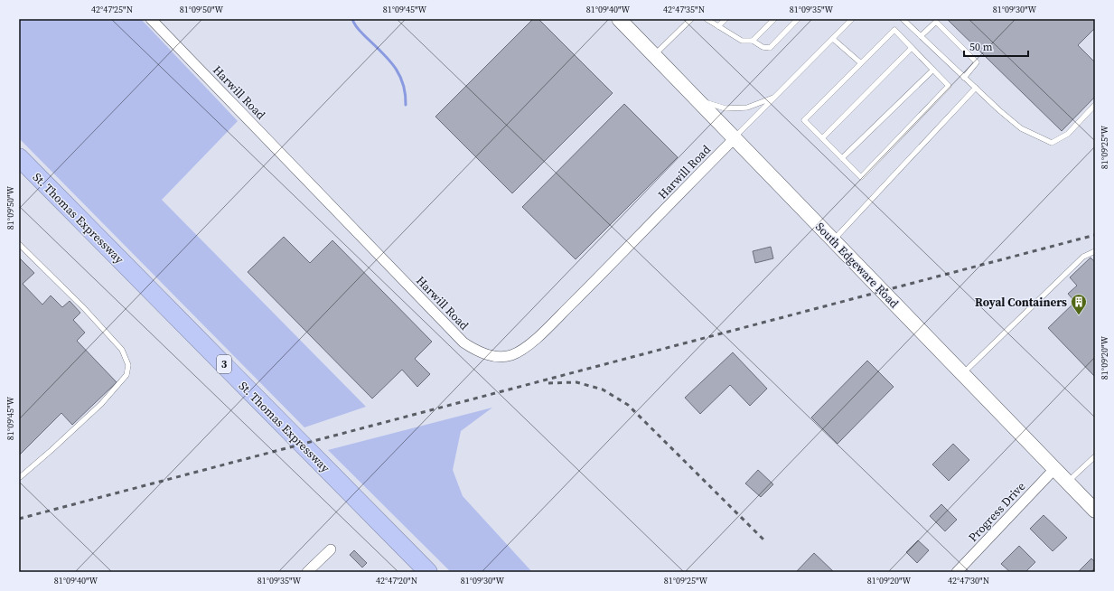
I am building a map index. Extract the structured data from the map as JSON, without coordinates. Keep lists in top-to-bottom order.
{
  "streets": {
    "highway": ["St. Thomas Expressway", "3"],
    "main road": ["South Edgeware Road"],
    "street": ["Harwill Road", "Progress Drive"]
  },
  "crossings": [
    ["Harwill Road", "South Edgeware Road"],
    ["South Edgeware Road", "Progress Drive"]
  ],
  "places": {
    "building": ["Royal Containers"]
  },
  "scale_bar": "50 m",
  "coordinates": [
    "42°47'25\"N",
    "81°09'50\"W",
    "81°09'45\"W",
    "81°09'40\"W",
    "42°47'35\"N",
    "81°09'35\"W",
    "81°09'30\"W",
    "81°09'25\"W",
    "81°09'20\"W",
    "42°47'20\"N",
    "42°47'30\"N"
  ]
}
